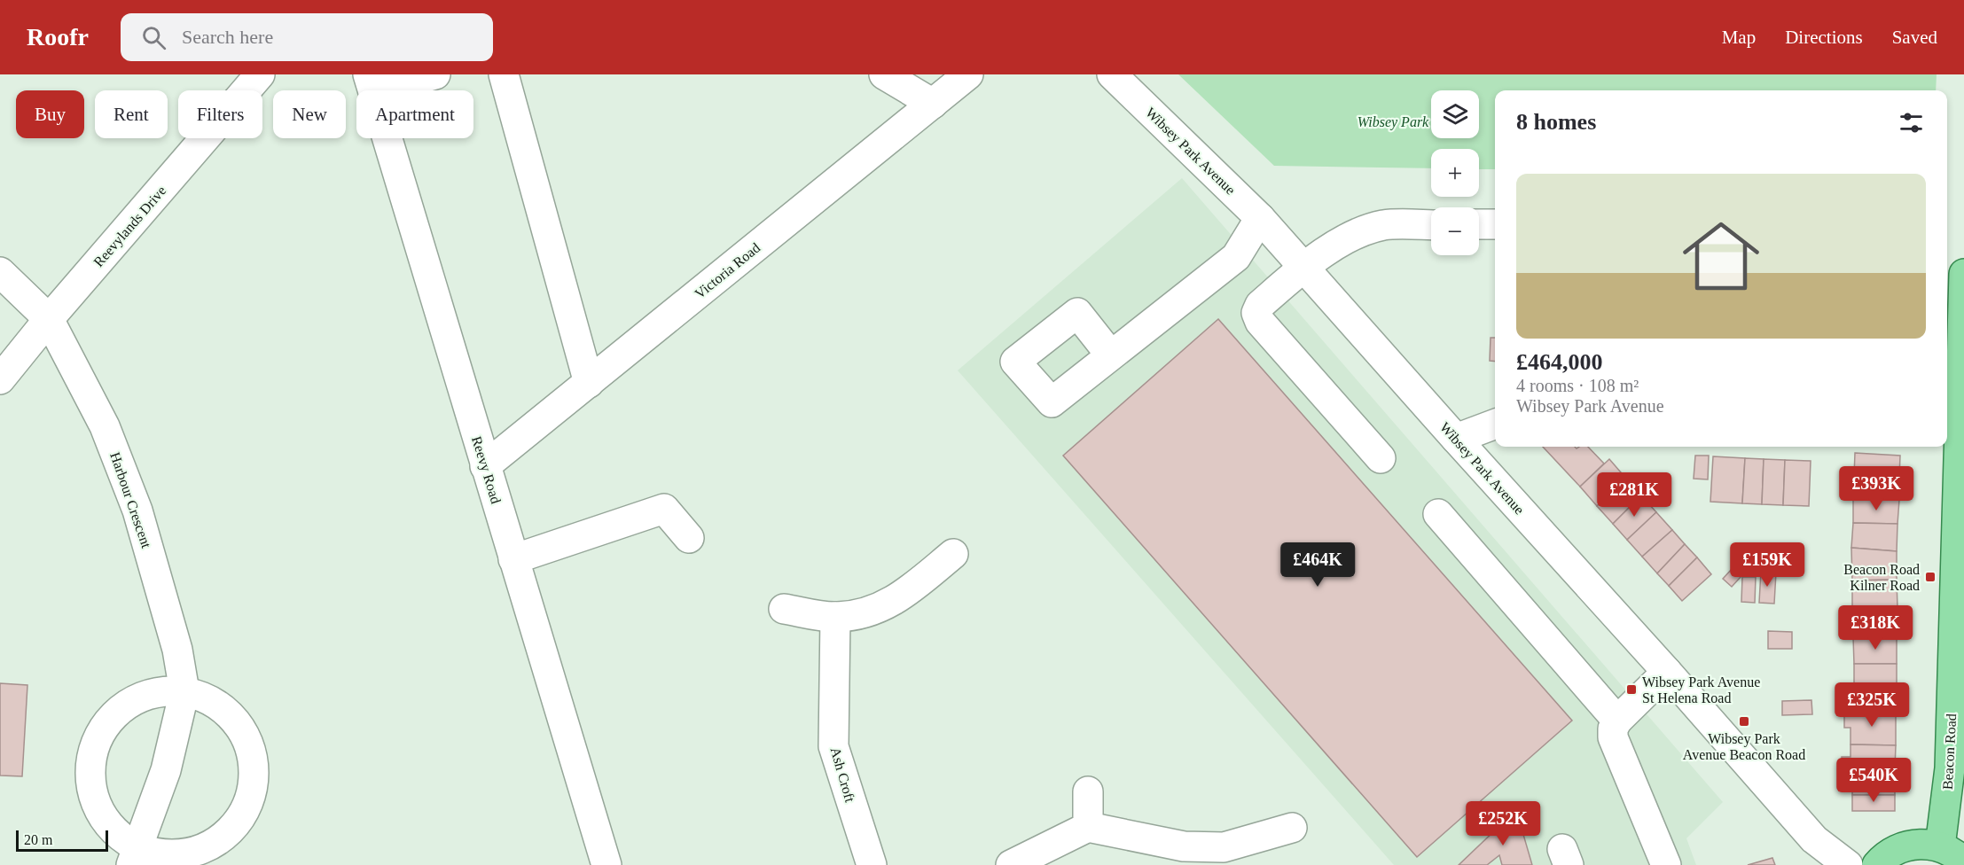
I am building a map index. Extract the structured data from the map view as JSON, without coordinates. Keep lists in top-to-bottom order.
{
  "streets": {
    "main road": ["Beacon Road"],
    "street": [
      "Wibsey Park Avenue",
      "Reevylands Drive",
      "Victoria Road",
      "Reevy Road",
      "Harbour Crescent",
      "Ash Croft"
    ]
  },
  "crossings": [
    ["Reevylands Drive", "Harbour Crescent"],
    ["Victoria Road", "Reevy Road"]
  ],
  "parks": ["Wibsey Park"],
  "places": {
    "transit": ["Beacon Road Kilner Road", "Wibsey Park Avenue St Helena Road", "Wibsey Park Avenue Beacon Road"]
  },
  "scale_bar": "20 m",
  "page": {
    "header": "Roofr",
    "search": "Search here",
    "nav": ["Map", "Directions", "Saved"],
    "map_buttons": ["+", "−"],
    "chip": [
      "Buy",
      "Rent",
      "Filters",
      "New",
      "Apartment"
    ],
    "heading": "8 homes",
    "list": [
      {
        "name": "£464,000",
        "note": "4 rooms · 108 m² · Wibsey Park Avenue"
      }
    ],
    "price": [
      "£393K",
      "£281K",
      "£464K",
      "£159K",
      "£318K",
      "£325K",
      "£540K",
      "£252K"
    ],
    "scale": "20 m"
  }
}
